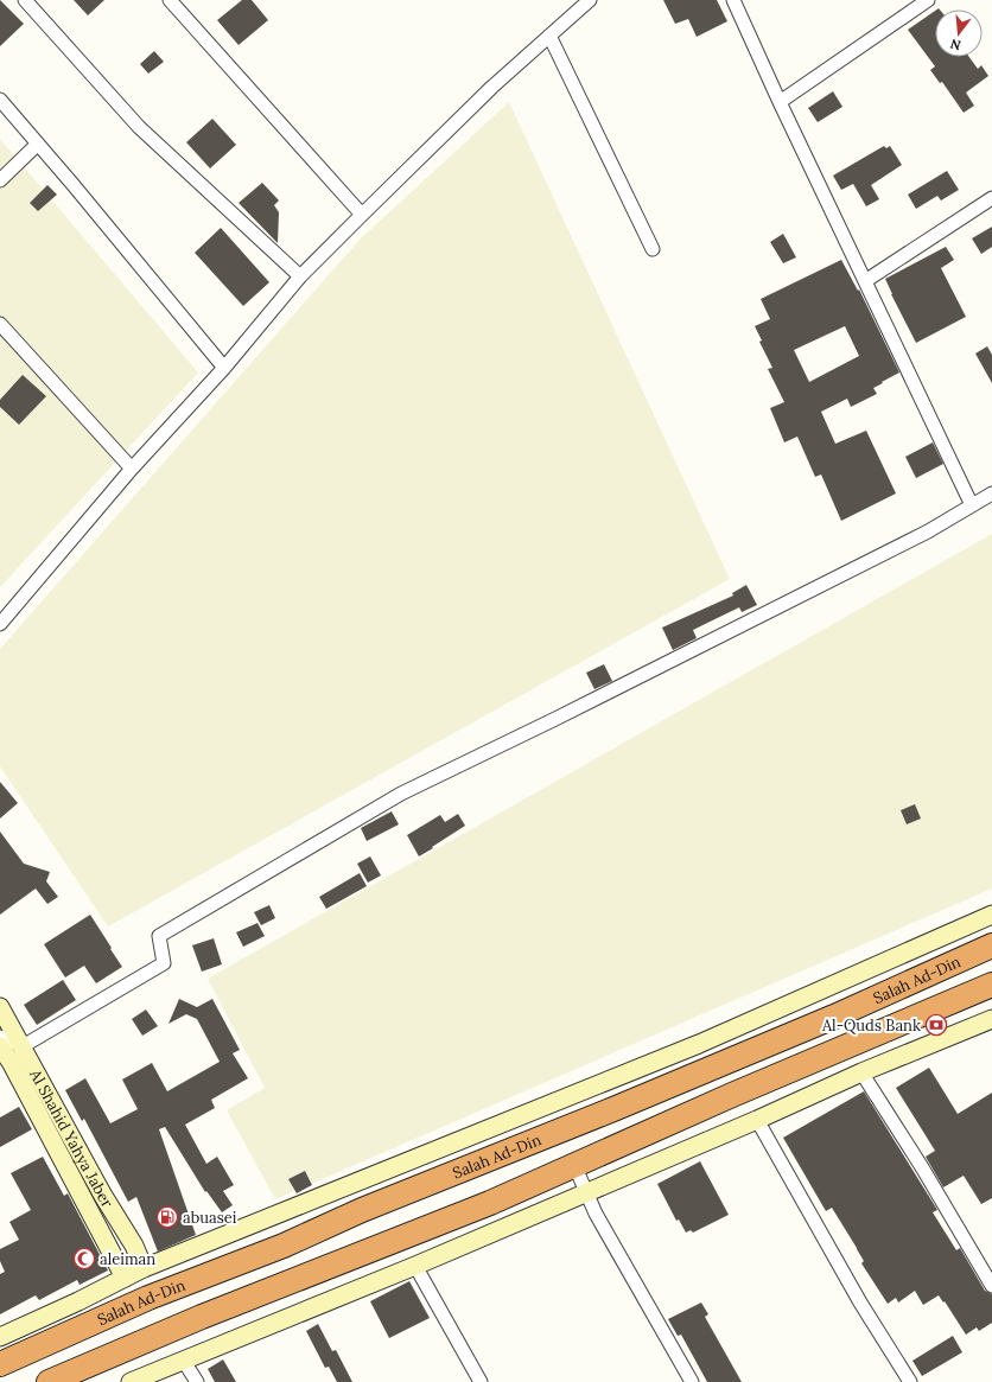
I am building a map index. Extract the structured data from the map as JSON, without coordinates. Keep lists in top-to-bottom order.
{
  "streets": {
    "highway": ["Salah Ad-Din"],
    "street": ["Al Shahid Yahya Jaber"]
  },
  "places": {
    "bank": ["Al-Quds Bank"],
    "fuel station": ["abuasei"],
    "mosque": ["aleiman"]
  },
  "north": "bottom"
}
